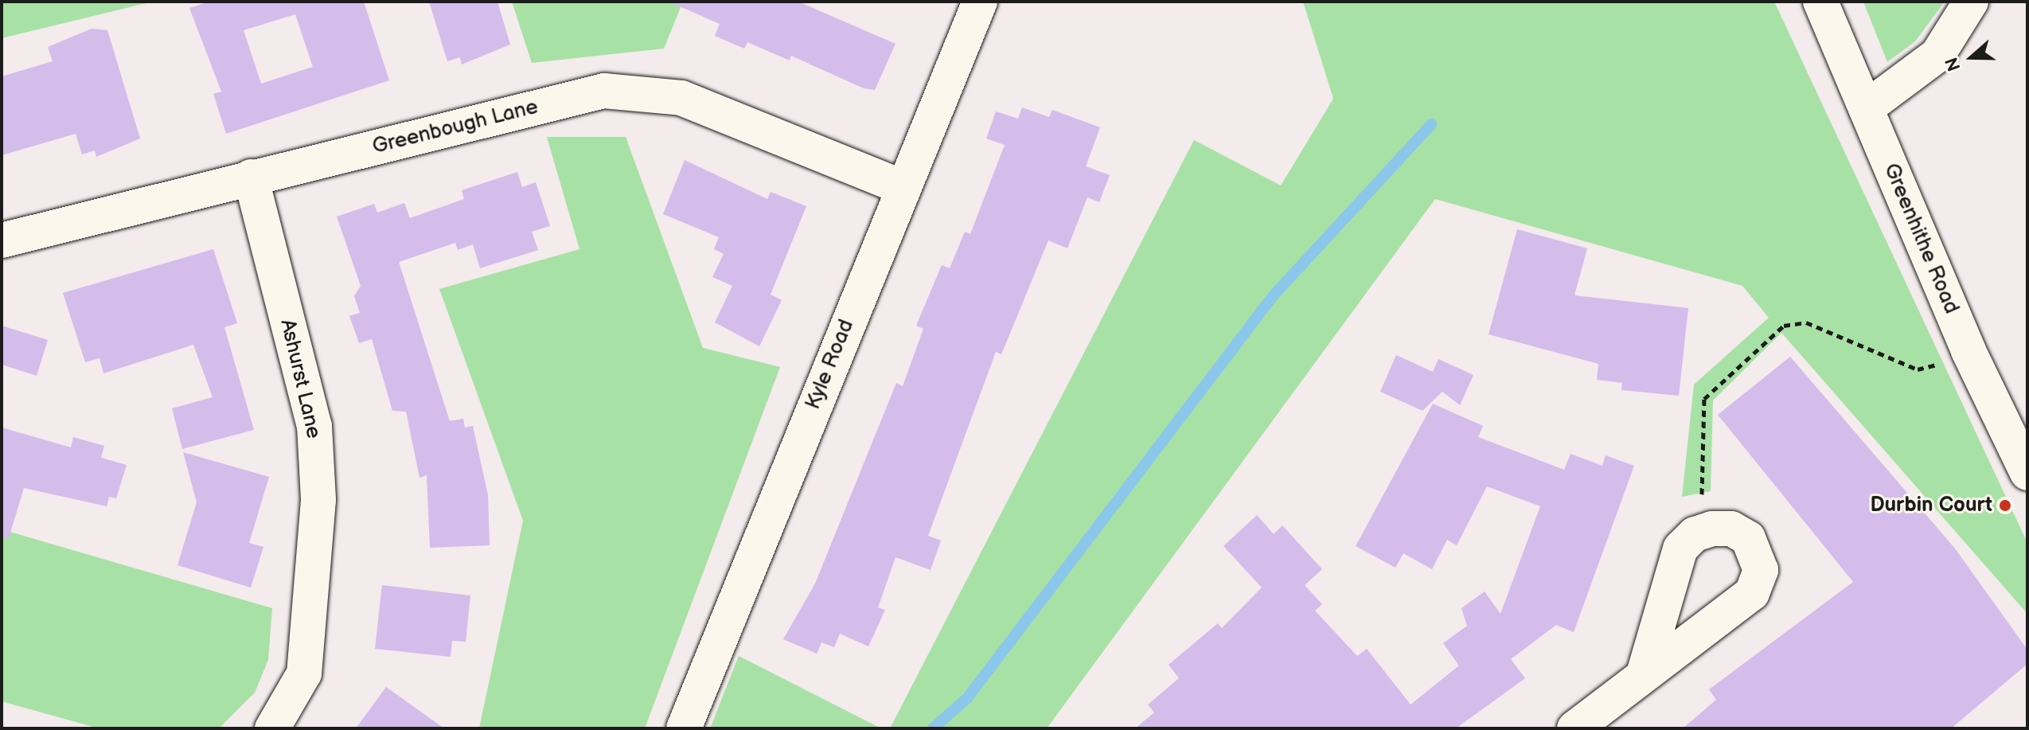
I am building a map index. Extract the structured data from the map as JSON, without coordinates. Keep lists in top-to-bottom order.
{
  "streets": {
    "street": [
      "Greenbough Lane",
      "Greenhithe Road",
      "Kyle Road",
      "Ashurst Lane"
    ]
  },
  "crossings": [
    ["Greenbough Lane", "Kyle Road"],
    ["Greenbough Lane", "Ashurst Lane"]
  ],
  "places": ["Durbin Court"],
  "north": "left"
}
